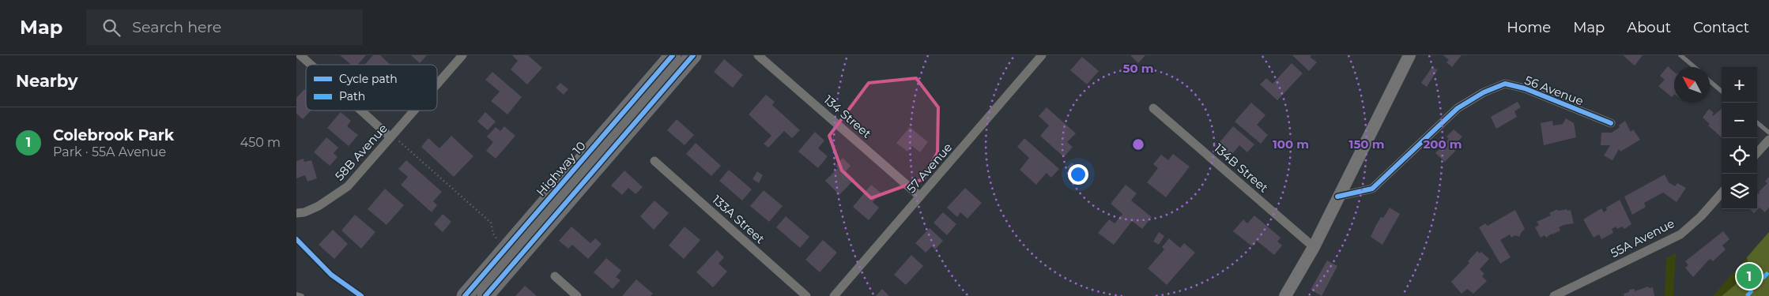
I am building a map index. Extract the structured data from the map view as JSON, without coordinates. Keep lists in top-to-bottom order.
{
  "streets": {
    "highway": ["Highway 10"],
    "street": [
      "56 Avenue",
      "134 Street",
      "58B Avenue",
      "57 Avenue",
      "134B Street",
      "133A Street",
      "55A Avenue"
    ]
  },
  "crossings": [
    ["134 Street", "57 Avenue"]
  ],
  "legend": ["Cycle path", "Path"],
  "north": "top left",
  "page": {
    "header": "Map",
    "search": "Search here",
    "nav": [
      "Home",
      "Map",
      "About",
      "Contact"
    ],
    "heading": "Nearby",
    "map_buttons": ["+", "−"],
    "list": [
      {
        "mark": "1",
        "name": "Colebrook Park",
        "note": "Park · 55A Avenue",
        "value": "450 m"
      }
    ],
    "pins": "1"
  },
  "rings": [
    "50 m",
    "100 m",
    "150 m",
    "200 m"
  ]
}
